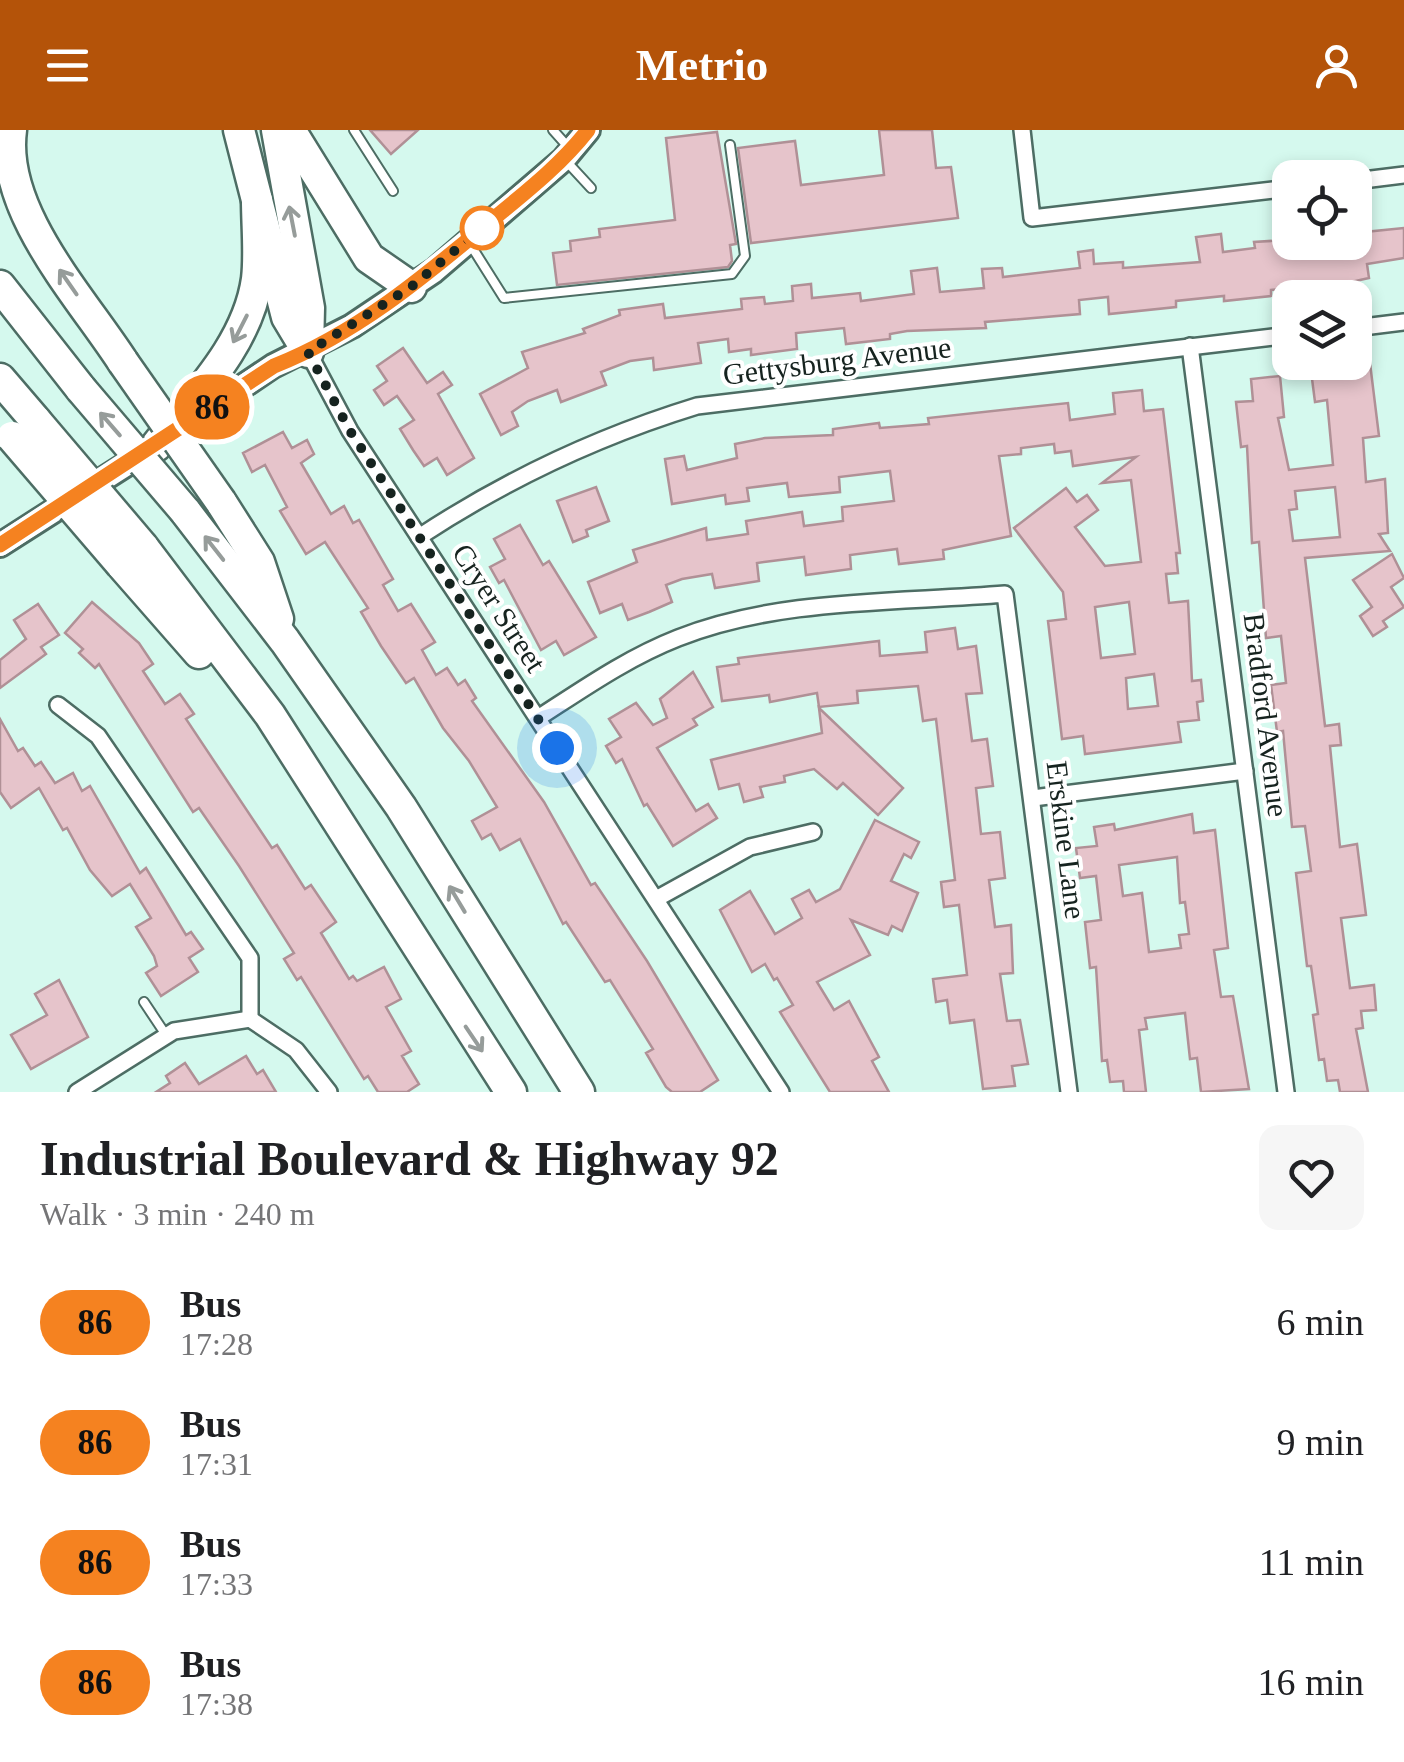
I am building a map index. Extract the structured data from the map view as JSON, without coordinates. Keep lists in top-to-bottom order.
{
  "streets": {
    "street": [
      "Gettysburg Avenue",
      "Cryer Street",
      "Bradford Avenue",
      "Erskine Lane"
    ]
  },
  "crossings": [
    ["Gettysburg Avenue", "Cryer Street"],
    ["Gettysburg Avenue", "Bradford Avenue"],
    ["Cryer Street", "Erskine Lane"]
  ],
  "lines": ["bus line 86"],
  "page": {
    "header": "Metrio",
    "on_map": "86",
    "heading": ["Industrial Boulevard & Highway 92", "Walk · 3 min · 240 m"],
    "list": [
      {
        "mark": "86",
        "name": "Bus",
        "note": "17:28",
        "value": "6 min"
      },
      {
        "mark": "86",
        "name": "Bus",
        "note": "17:31",
        "value": "9 min"
      },
      {
        "mark": "86",
        "name": "Bus",
        "note": "17:33",
        "value": "11 min"
      },
      {
        "mark": "86",
        "name": "Bus",
        "note": "17:38",
        "value": "16 min"
      }
    ]
  }
}
